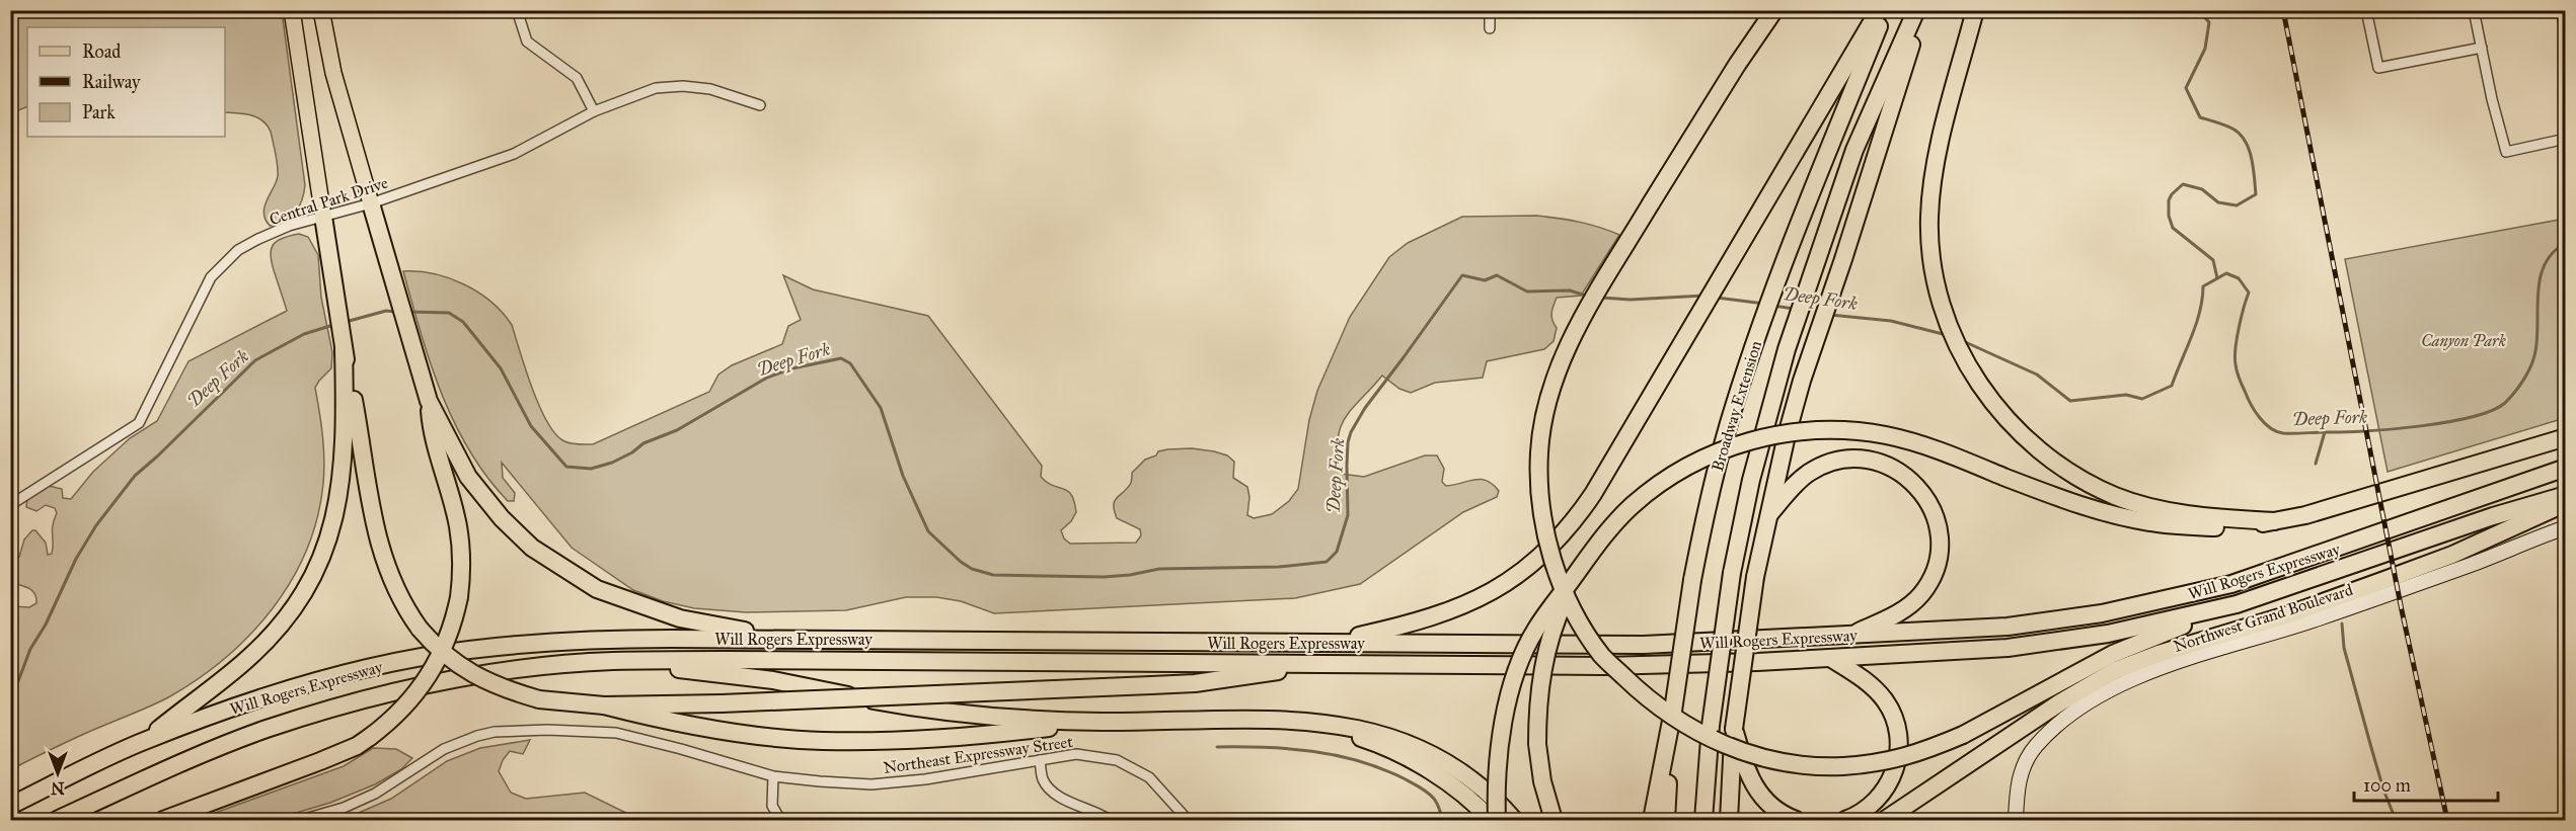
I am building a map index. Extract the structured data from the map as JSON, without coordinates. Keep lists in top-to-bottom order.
{
  "streets": {
    "highway": ["Broadway Extension", "Will Rogers Expressway"],
    "street": ["Central Park Drive", "Northwest Grand Boulevard", "Northeast Expressway Street"]
  },
  "water": ["Deep Fork"],
  "parks": ["Canyon Park"],
  "legend": ["Road", "Railway", "Park"],
  "scale_bar": "100 m",
  "north": "bottom"
}
